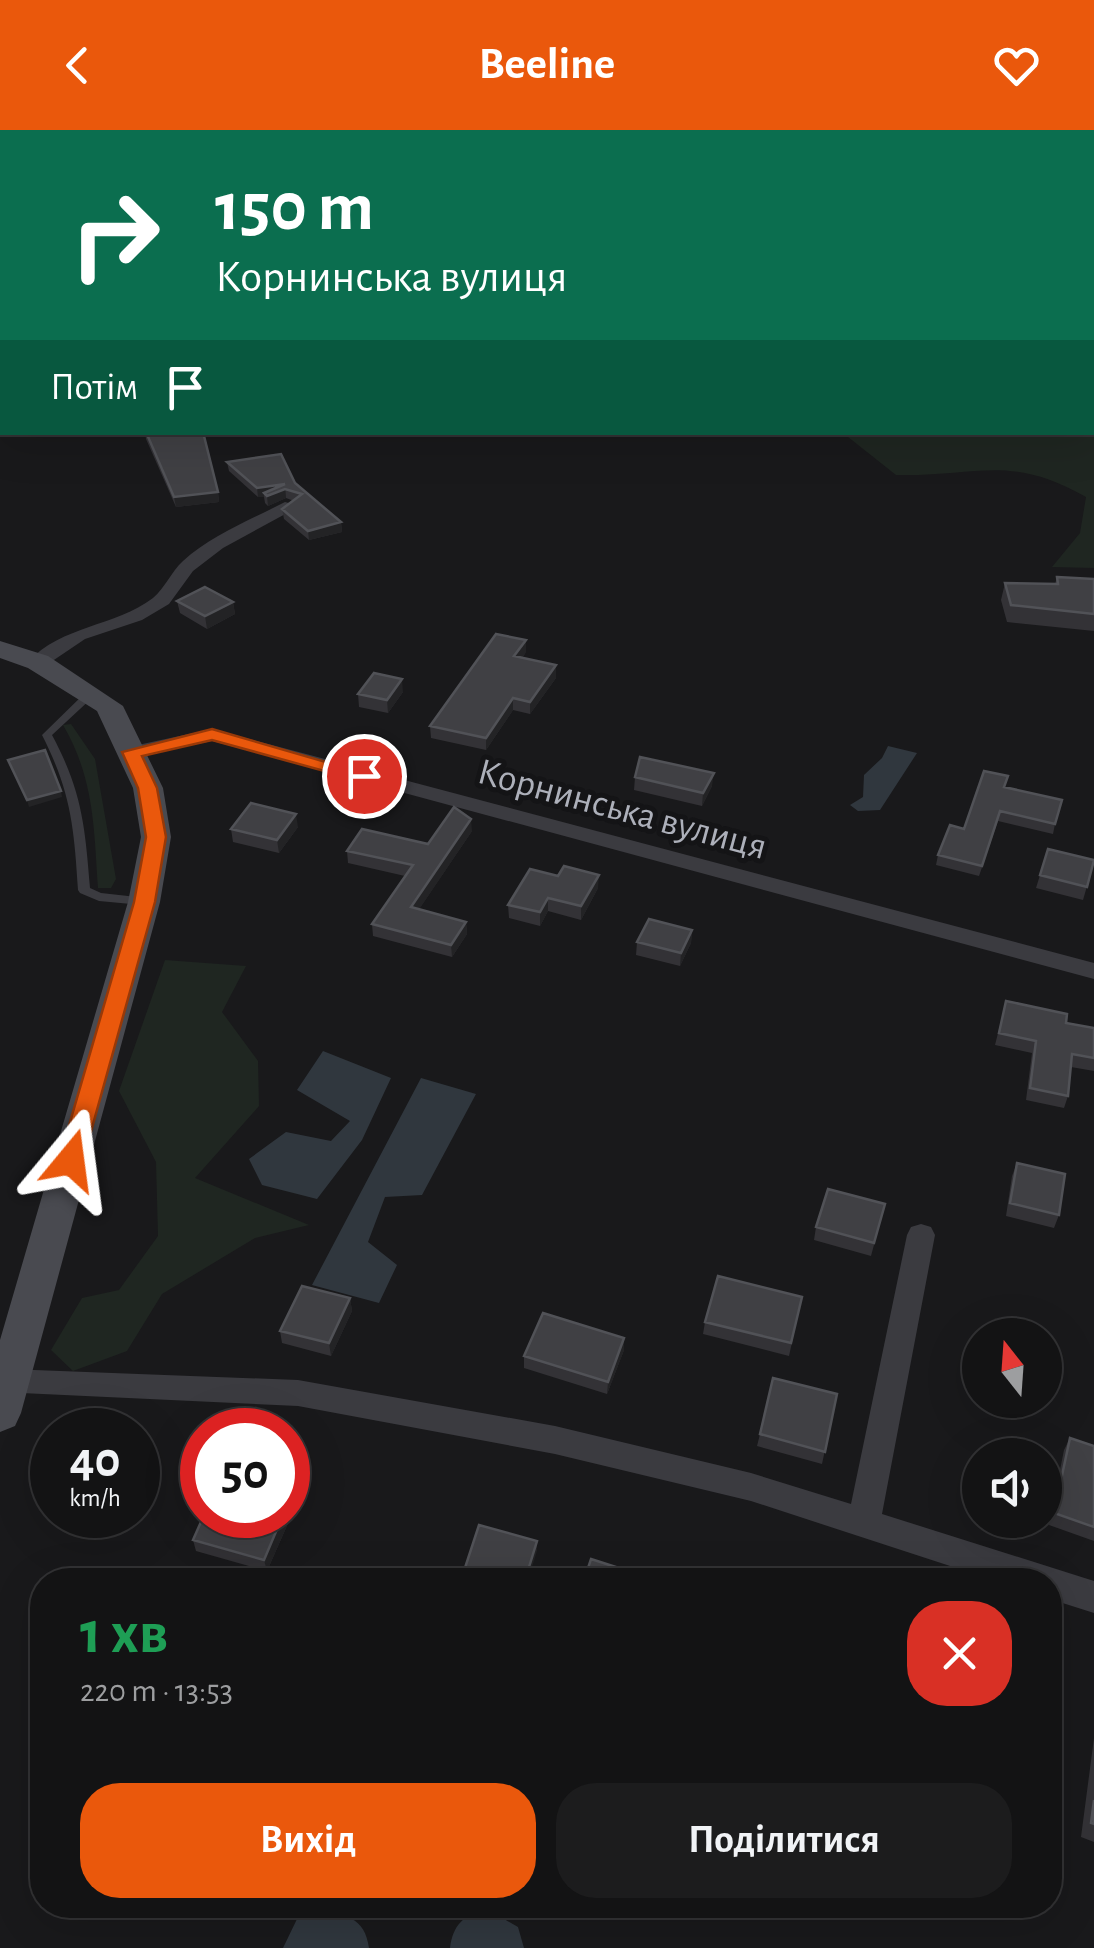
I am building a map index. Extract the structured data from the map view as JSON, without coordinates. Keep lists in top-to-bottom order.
{
  "streets": {
    "street": ["Корнинська вулиця"]
  },
  "north": "top",
  "page": {
    "header": "Beeline",
    "turn": ["150 m", "Корнинська вулиця"],
    "then": "Потім",
    "speed": "40 km/h",
    "limit": "50",
    "heading": ["1 хв", "220 m · 13:53"],
    "buttons": ["Вихід", "Поділитися"]
  }
}
